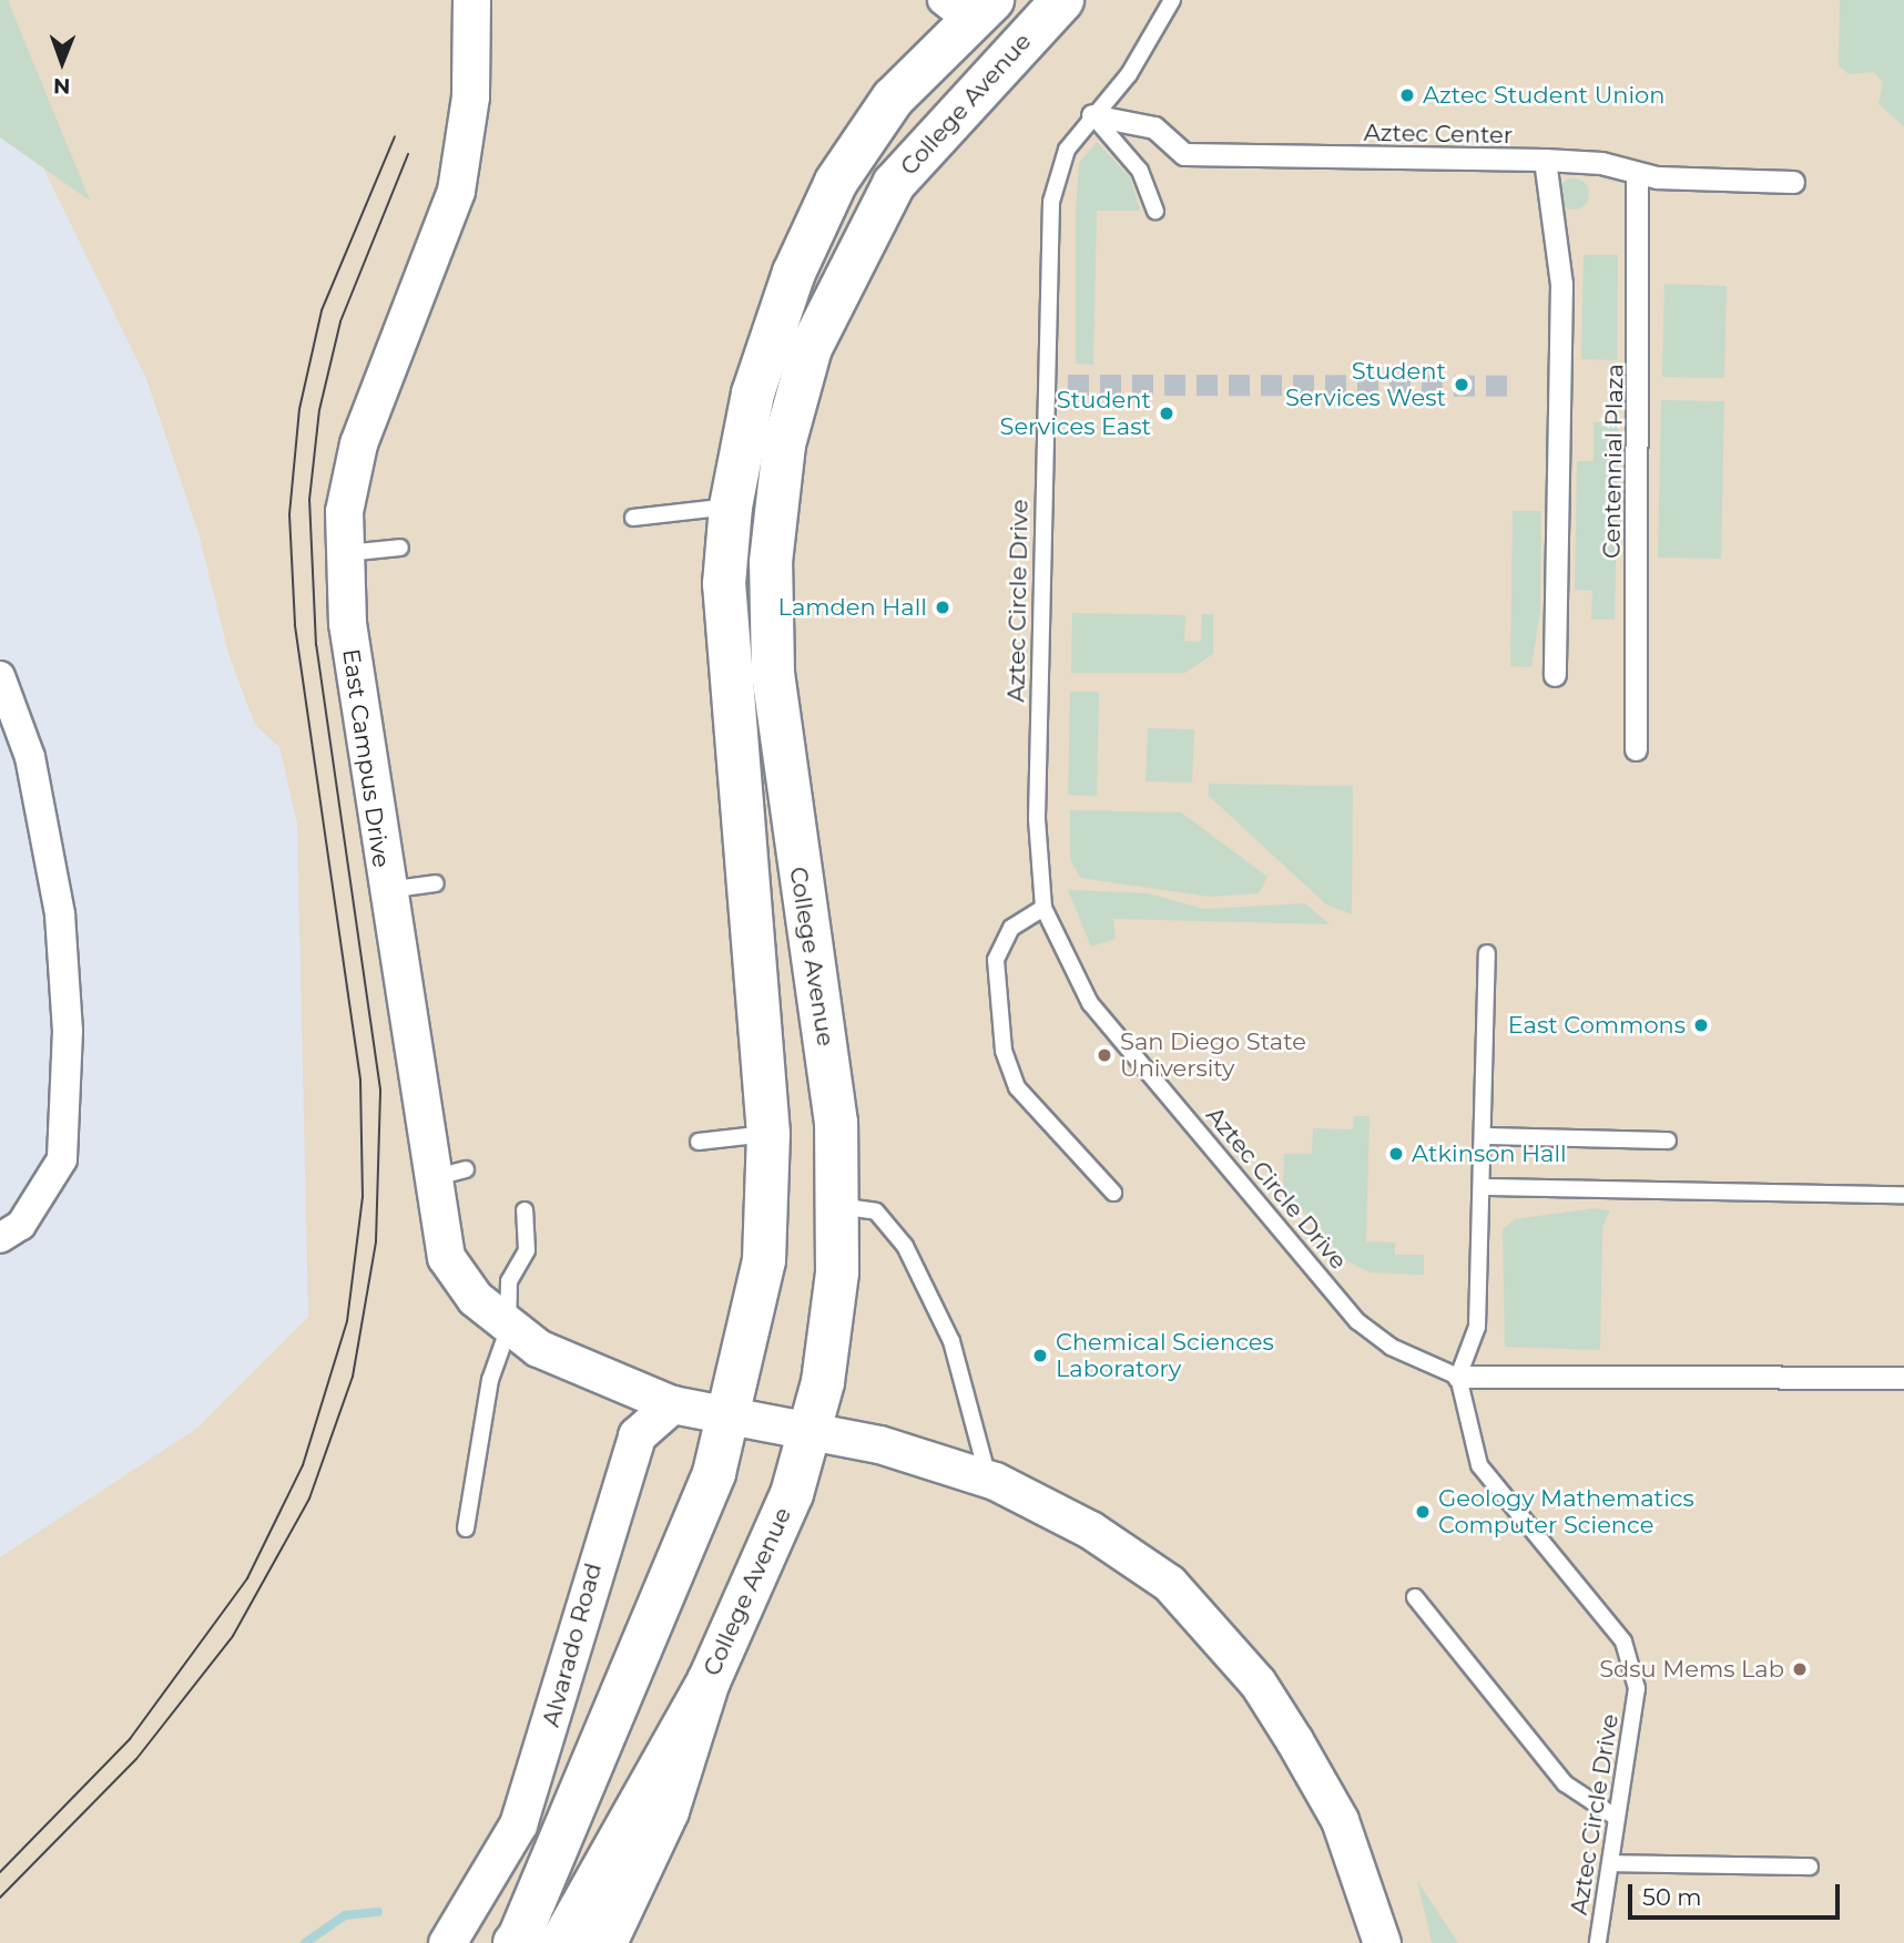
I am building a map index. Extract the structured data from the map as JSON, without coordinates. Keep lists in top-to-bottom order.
{
  "streets": {
    "main road": ["College Avenue"],
    "street": [
      "Aztec Center",
      "Centennial Plaza",
      "East Campus Drive",
      "Alvarado Road"
    ],
    "lane": ["Aztec Circle Drive"]
  },
  "crossings": [
    ["Aztec Center", "Centennial Plaza"],
    ["Aztec Center", "Aztec Circle Drive"],
    ["East Campus Drive", "Alvarado Road"]
  ],
  "places": [
    "Aztec Student Union",
    "Student Services West",
    "Student Services East",
    "Lamden Hall",
    "East Commons",
    "San Diego State University",
    "Atkinson Hall",
    "Chemical Sciences Laboratory",
    "Geology Mathematics Computer Science",
    "Sdsu Mems Lab"
  ],
  "scale_bar": "50 m",
  "north": "bottom"
}
